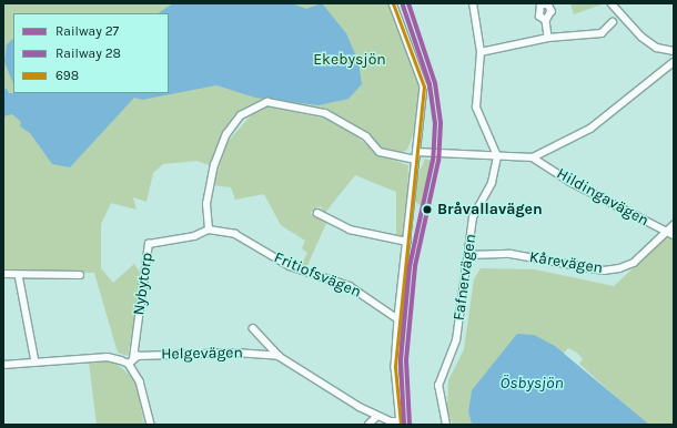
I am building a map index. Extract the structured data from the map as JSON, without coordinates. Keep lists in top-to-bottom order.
{
  "streets": {
    "street": [
      "Hildingavägen",
      "Kårevägen",
      "Fritiofsvägen",
      "Fafnervägen",
      "Nybytorp",
      "Helgevägen"
    ]
  },
  "crossings": [
    ["Hildingavägen", "Kårevägen"],
    ["Kårevägen", "Fafnervägen"],
    ["Fritiofsvägen", "Nybytorp"],
    ["Nybytorp", "Helgevägen"]
  ],
  "water": ["Ösbysjön"],
  "parks": ["Ekebysjön"],
  "places": ["Bråvallavägen"],
  "lines": ["rail line 27", "transit line 698", "rail line 28"],
  "legend": ["Railway 27", "Railway 28", "698"]
}
